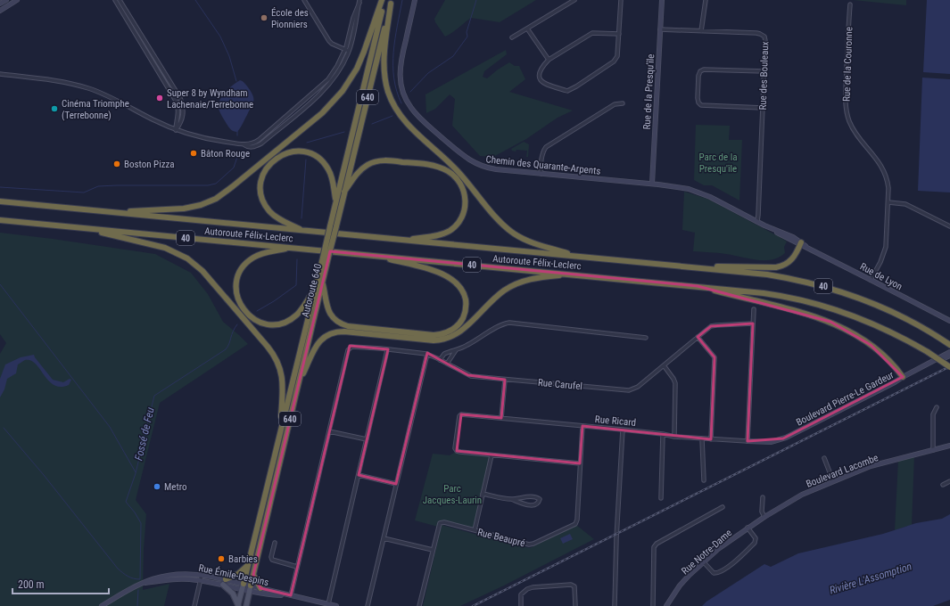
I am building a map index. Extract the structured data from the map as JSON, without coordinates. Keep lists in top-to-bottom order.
{
  "streets": {
    "highway": [
      "640",
      "Autoroute Félix-Leclerc",
      "40",
      "Autoroute 640"
    ],
    "street": [
      "Rue de la Couronne",
      "Rue des Bouleaux",
      "Rue de la Presqu'île",
      "Chemin des Quarante-Arpents",
      "Rue de Lyon",
      "Rue Carufel",
      "Boulevard Pierre-Le Gardeur",
      "Rue Ricard",
      "Boulevard Lacombe",
      "Rue Beaupré",
      "Rue Notre-Dame",
      "Rue Émile-Despins"
    ]
  },
  "crossings": [
    ["Rue de la Couronne", "Rue de Lyon"],
    ["Rue des Bouleaux", "Rue de la Presqu'île"],
    ["Rue des Bouleaux", "Chemin des Quarante-Arpents"],
    ["Rue des Bouleaux", "Rue de Lyon"],
    ["Rue de la Presqu'île", "Chemin des Quarante-Arpents"],
    ["Chemin des Quarante-Arpents", "Rue de Lyon"],
    ["Autoroute 640", "Rue Émile-Despins"],
    ["Boulevard Pierre-Le Gardeur", "Rue Ricard"],
    ["Rue Ricard", "Rue Beaupré"],
    ["Boulevard Lacombe", "Rue Notre-Dame"]
  ],
  "water": ["Fossé de Feu", "Rivière L'Assomption"],
  "parks": ["Parc de la Presqu'île", "Parc Jacques-Laurin"],
  "places": [
    "École des Pionniers",
    "Super 8 by Wyndham Lachenaie/Terrebonne",
    "Cinéma Triomphe (Terrebonne)",
    "Bâton Rouge",
    "Boston Pizza",
    "Metro",
    "Barbies"
  ],
  "scale_bar": "200 m"
}
